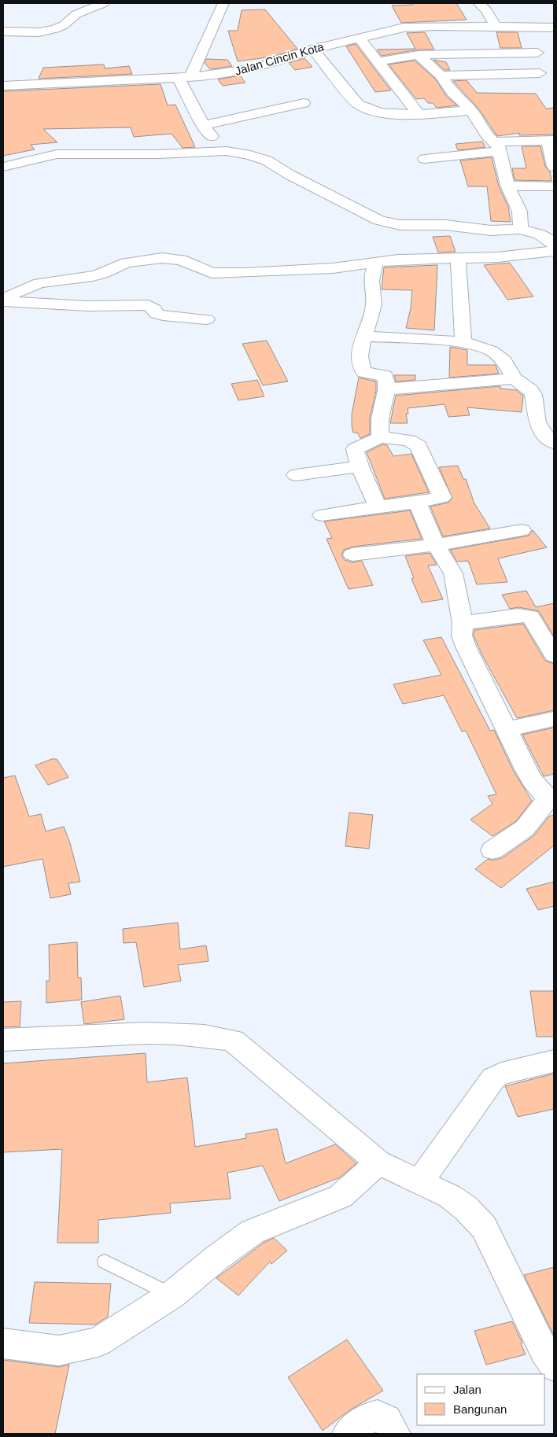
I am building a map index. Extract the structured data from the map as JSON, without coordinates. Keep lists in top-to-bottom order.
{
  "streets": {
    "street": ["Jalan Cincin Kota"]
  },
  "legend": ["Jalan", "Bangunan"]
}
